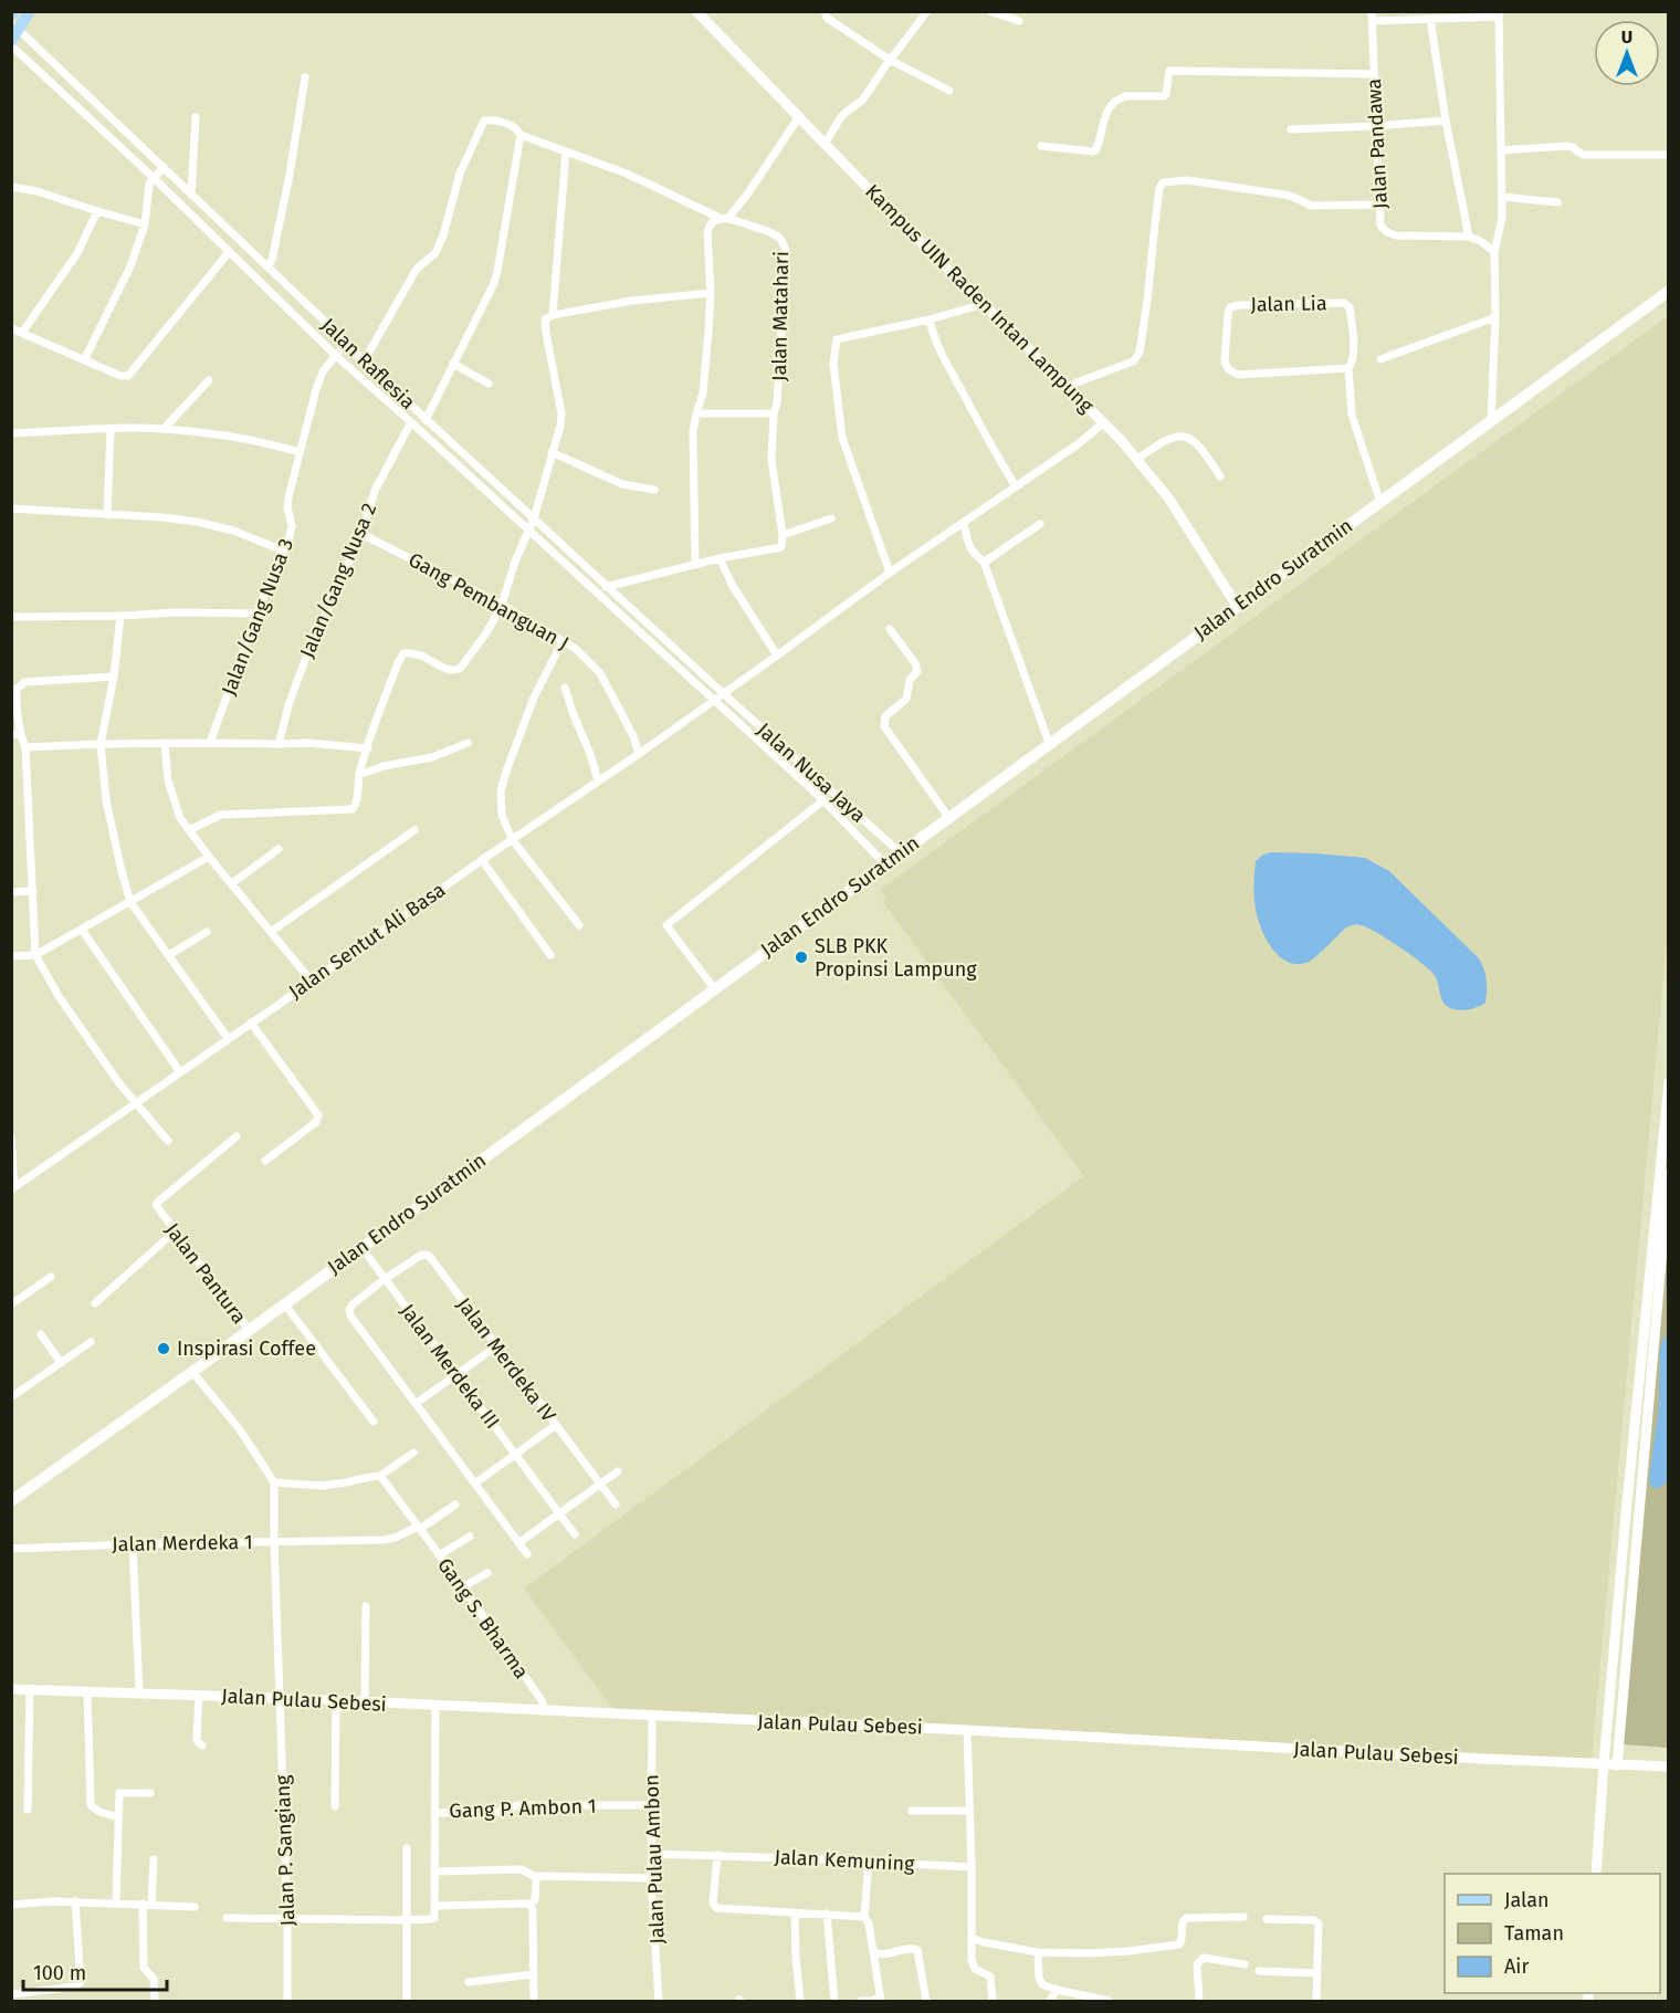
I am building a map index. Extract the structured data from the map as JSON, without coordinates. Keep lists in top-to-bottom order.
{
  "streets": {
    "main road": ["Jalan Endro Suratmin"],
    "street": [
      "Jalan Pandawa",
      "Kampus UIN Raden Intan Lampung",
      "Jalan Lia",
      "Jalan Matahari",
      "Jalan Raflesia",
      "Jalan/Gang Nusa 2",
      "Gang Pembanguan J",
      "Jalan/Gang Nusa 3",
      "Jalan Nusa Jaya",
      "Jalan Sentut Ali Basa",
      "Jalan Pantura",
      "Jalan Merdeka IV",
      "Jalan Merdeka III",
      "Jalan Merdeka 1",
      "Gang S. Bharma",
      "Jalan Pulau Sebesi",
      "Gang P. Ambon 1",
      "Jalan P. Sangiang",
      "Jalan Pulau Ambon",
      "Jalan Kemuning"
    ]
  },
  "crossings": [
    ["Kampus UIN Raden Intan Lampung", "Jalan Endro Suratmin"],
    ["Kampus UIN Raden Intan Lampung", "Jalan Sentut Ali Basa"],
    ["Jalan Lia", "Jalan Endro Suratmin"],
    ["Jalan Matahari", "Jalan Raflesia"],
    ["Jalan Raflesia", "Jalan/Gang Nusa 2"],
    ["Jalan Raflesia", "Jalan/Gang Nusa 3"],
    ["Jalan Raflesia", "Jalan Nusa Jaya"],
    ["Jalan Raflesia", "Jalan Sentut Ali Basa"],
    ["Jalan Endro Suratmin", "Jalan Nusa Jaya"],
    ["Jalan Endro Suratmin", "Jalan Pantura"],
    ["Jalan Endro Suratmin", "Jalan Merdeka III"],
    ["Jalan/Gang Nusa 2", "Gang Pembanguan J"],
    ["Gang Pembanguan J", "Jalan Sentut Ali Basa"],
    ["Jalan Nusa Jaya", "Jalan Sentut Ali Basa"],
    ["Jalan Merdeka IV", "Jalan Merdeka III"],
    ["Jalan Merdeka 1", "Jalan Pulau Sebesi"],
    ["Jalan Merdeka 1", "Jalan P. Sangiang"],
    ["Gang S. Bharma", "Jalan Pulau Sebesi"],
    ["Jalan Pulau Sebesi", "Jalan P. Sangiang"],
    ["Jalan Pulau Sebesi", "Jalan Pulau Ambon"],
    ["Gang P. Ambon 1", "Jalan Pulau Ambon"],
    ["Jalan Pulau Ambon", "Jalan Kemuning"]
  ],
  "places": ["SLB PKK Propinsi Lampung", "Inspirasi Coffee"],
  "legend": ["Jalan", "Taman", "Air"],
  "scale_bar": "100 m",
  "north": "top"
}
